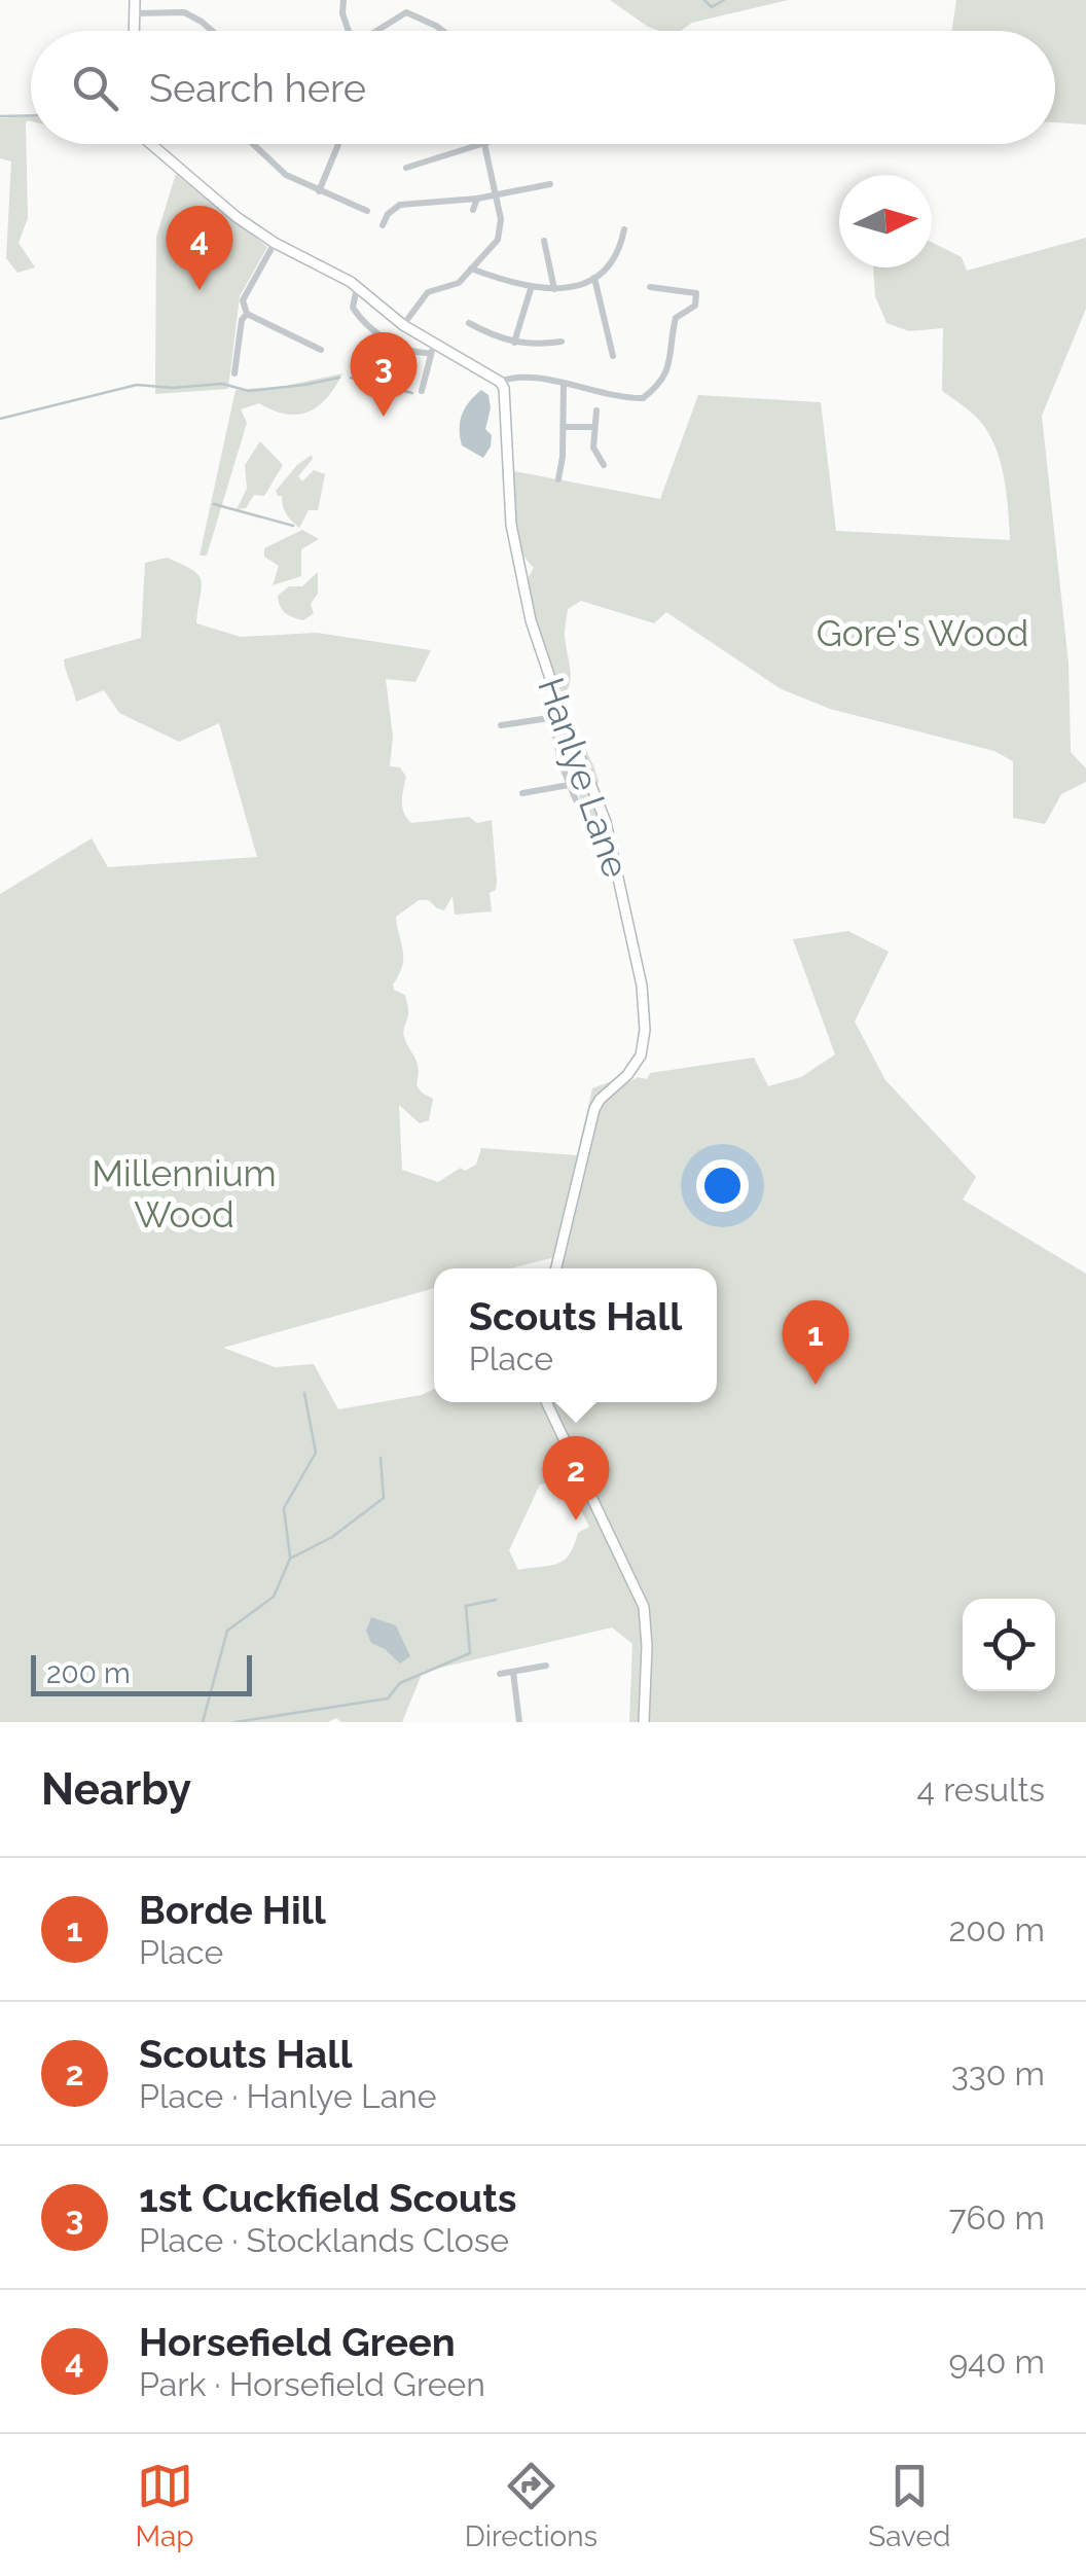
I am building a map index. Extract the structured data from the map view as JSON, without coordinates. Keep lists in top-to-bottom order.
{
  "streets": {
    "street": ["Hanlye Lane"]
  },
  "parks": ["Gore's Wood", "Millennium Wood"],
  "scale_bar": "200 m",
  "north": "right",
  "page": {
    "search": "Search here",
    "pins": [
      "4",
      "3",
      "1",
      "2"
    ],
    "popup": ["Scouts Hall", "Place"],
    "scale": "200 m",
    "heading": ["Nearby", "4 results"],
    "list": [
      {
        "mark": "1",
        "name": "Borde Hill",
        "note": "Place",
        "value": "200 m"
      },
      {
        "mark": "2",
        "name": "Scouts Hall",
        "note": "Place · Hanlye Lane",
        "value": "330 m"
      },
      {
        "mark": "3",
        "name": "1st Cuckfield Scouts",
        "note": "Place · Stocklands Close",
        "value": "760 m"
      },
      {
        "mark": "4",
        "name": "Horsefield Green",
        "note": "Park · Horsefield Green",
        "value": "940 m"
      }
    ],
    "nav": ["Map", "Directions", "Saved"]
  }
}
